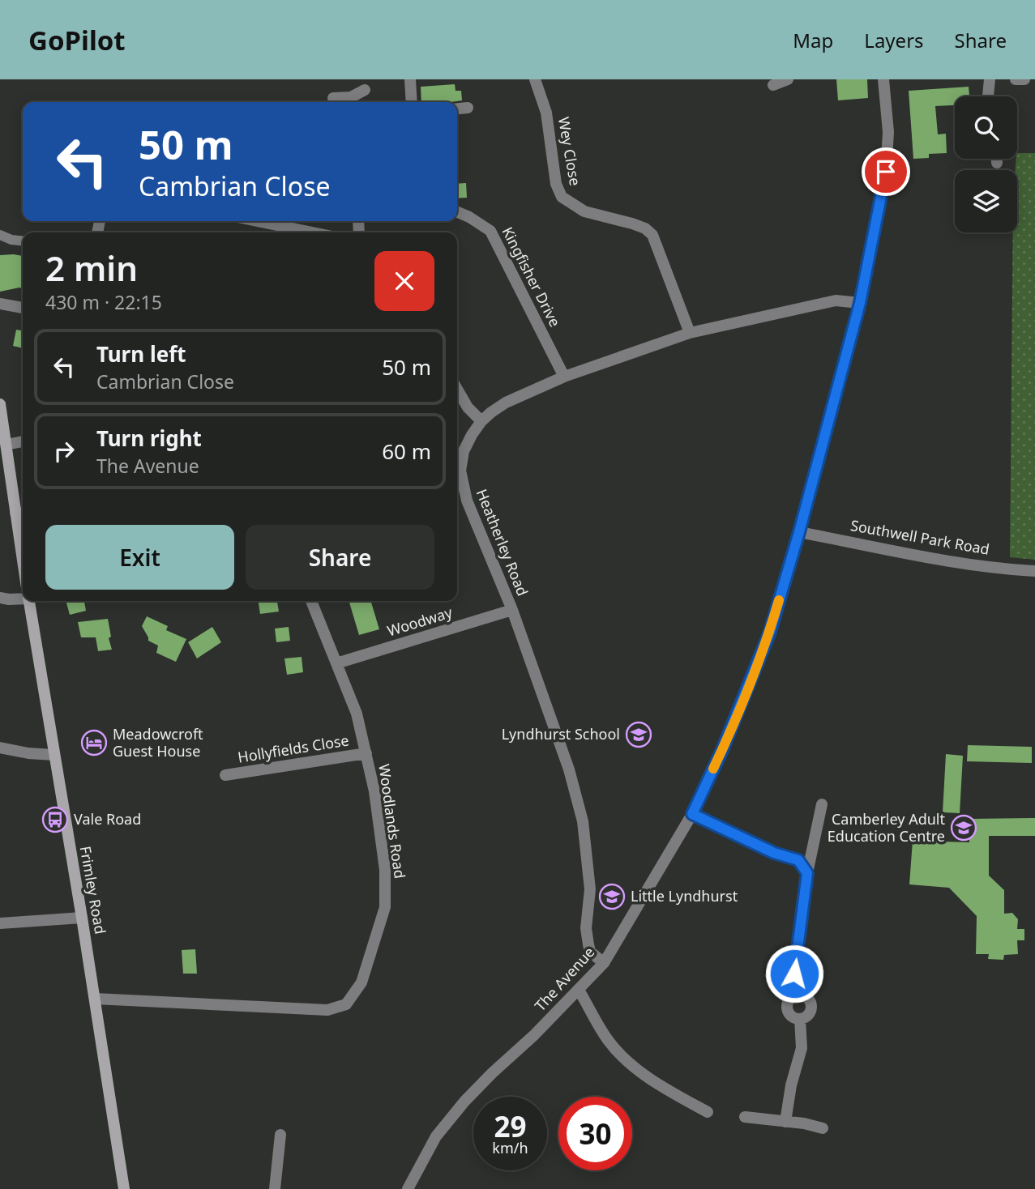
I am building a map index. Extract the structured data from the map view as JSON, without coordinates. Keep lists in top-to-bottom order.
{
  "streets": {
    "main road": ["Frimley Road"],
    "street": [
      "Wey Close",
      "Kingfisher Drive",
      "Southwell Park Road",
      "Heatherley Road",
      "Woodway",
      "Hollyfields Close",
      "Woodlands Road",
      "The Avenue"
    ]
  },
  "crossings": [
    ["Wey Close", "Heatherley Road"],
    ["Kingfisher Drive", "Heatherley Road"],
    ["Southwell Park Road", "The Avenue"],
    ["Heatherley Road", "Woodway"],
    ["Heatherley Road", "The Avenue"],
    ["Woodway", "Woodlands Road"],
    ["Hollyfields Close", "Woodlands Road"],
    ["Woodlands Road", "Frimley Road"]
  ],
  "places": {
    "school or university": ["Lyndhurst School", "Camberley Adult Education Centre", "Little Lyndhurst"],
    "hotel": ["Meadowcroft Guest House"],
    "bus stop": ["Vale Road"]
  },
  "page": {
    "header": "GoPilot",
    "nav": ["Map", "Layers", "Share"],
    "turn": ["50 m", "Cambrian Close"],
    "heading": ["2 min", "430 m · 22:15"],
    "list": [
      {
        "name": "Turn left",
        "note": "Cambrian Close",
        "value": "50 m"
      },
      {
        "name": "Turn right",
        "note": "The Avenue",
        "value": "60 m"
      }
    ],
    "buttons": ["Exit", "Share"],
    "speed": "29 km/h",
    "limit": "30"
  }
}
